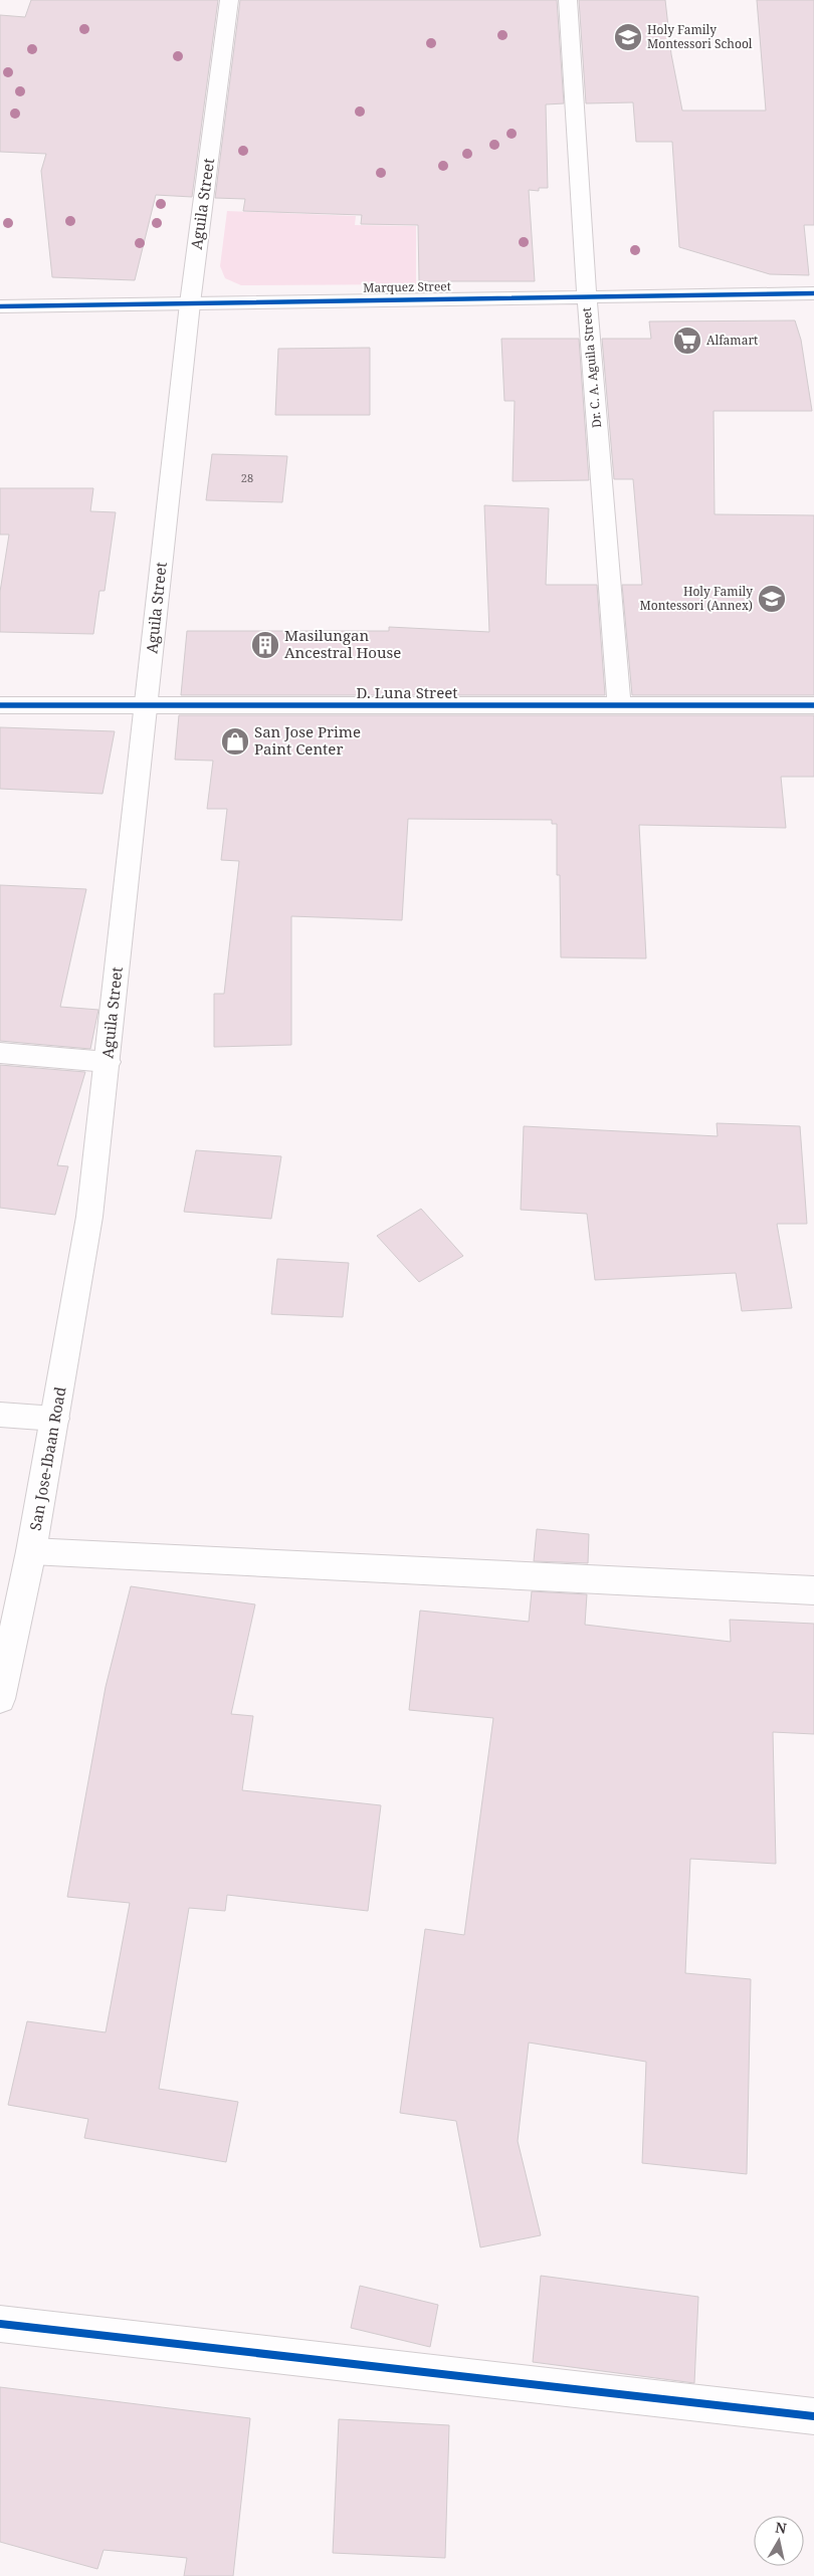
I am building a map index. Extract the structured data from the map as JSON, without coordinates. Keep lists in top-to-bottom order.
{
  "streets": {
    "street": [
      "Aguila Street",
      "Marquez Street",
      "Dr. C. A. Aguila Street",
      "D. Luna Street",
      "San Jose-Ibaan Road"
    ]
  },
  "crossings": [
    ["Aguila Street", "Marquez Street"],
    ["Aguila Street", "D. Luna Street"],
    ["Aguila Street", "San Jose-Ibaan Road"],
    ["Marquez Street", "Dr. C. A. Aguila Street"],
    ["Dr. C. A. Aguila Street", "D. Luna Street"]
  ],
  "places": {
    "school or university": ["Holy Family Montessori School", "Holy Family Montessori (Annex)"],
    "supermarket": ["Alfamart"],
    "building": ["Masilungan Ancestral House"],
    "shop": ["San Jose Prime Paint Center"]
  },
  "house_numbers": ["28"],
  "north": "top"
}
